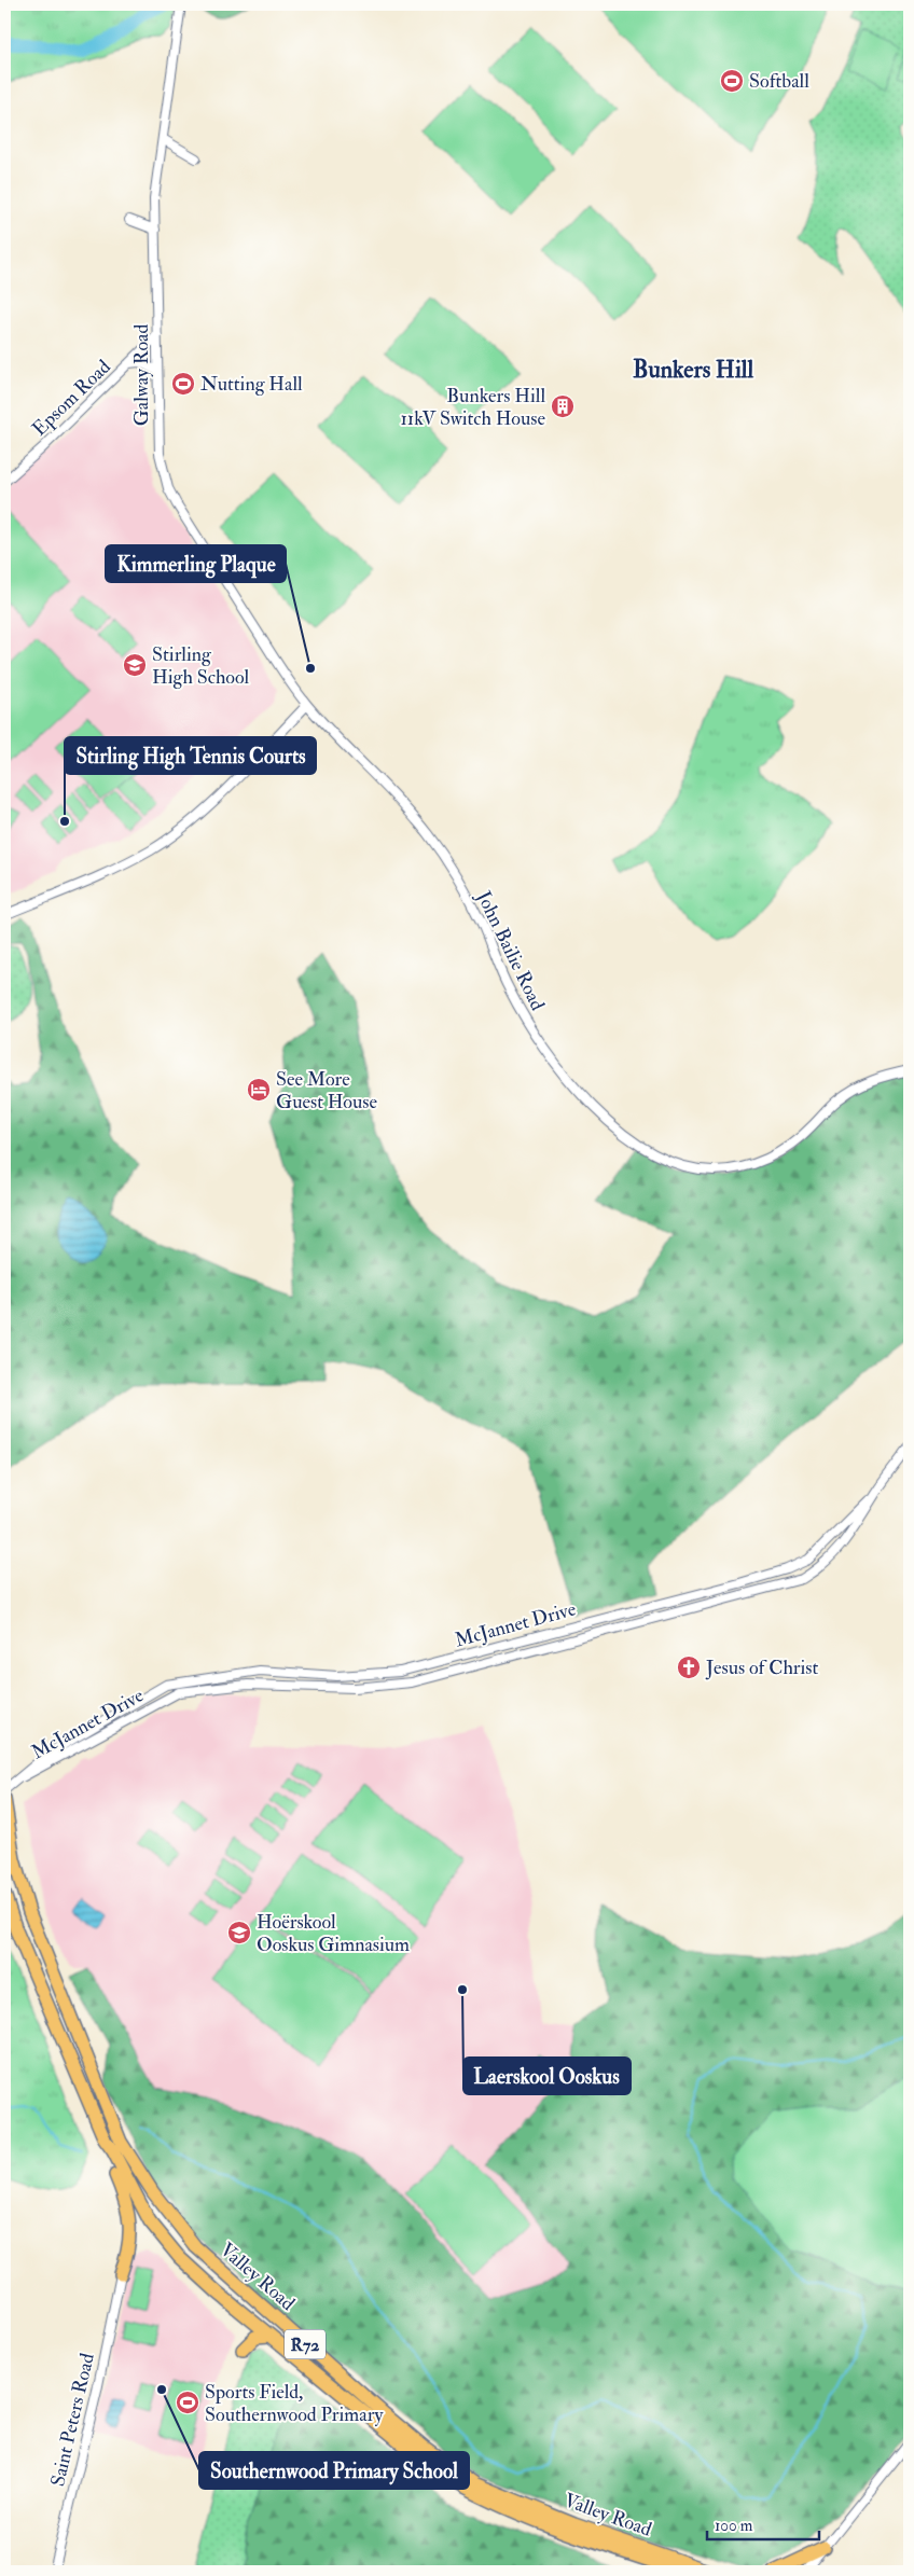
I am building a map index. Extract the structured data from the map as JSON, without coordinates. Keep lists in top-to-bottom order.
{
  "streets": {
    "highway": ["Valley Road", "R72"],
    "street": [
      "Galway Road",
      "Epsom Road",
      "John Bailie Road",
      "McJannet Drive",
      "Saint Peters Road"
    ]
  },
  "crossings": [
    ["Galway Road", "Epsom Road"],
    ["Galway Road", "John Bailie Road"]
  ],
  "districts": ["Bunkers Hill"],
  "places": {
    "sports": ["Softball", "Nutting Hall", "Sports Field, Southernwood Primary"],
    "building": ["Bunkers Hill 11kV Switch House"],
    "school or university": ["Stirling High School", "Hoërskool Ooskus Gimnasium"],
    "other": [
      "Kimmerling Plaque",
      "Stirling High Tennis Courts",
      "Laerskool Ooskus",
      "Southernwood Primary School"
    ],
    "hotel": ["See More Guest House"],
    "church": ["Jesus of Christ"]
  },
  "scale_bar": "100 m"
}
